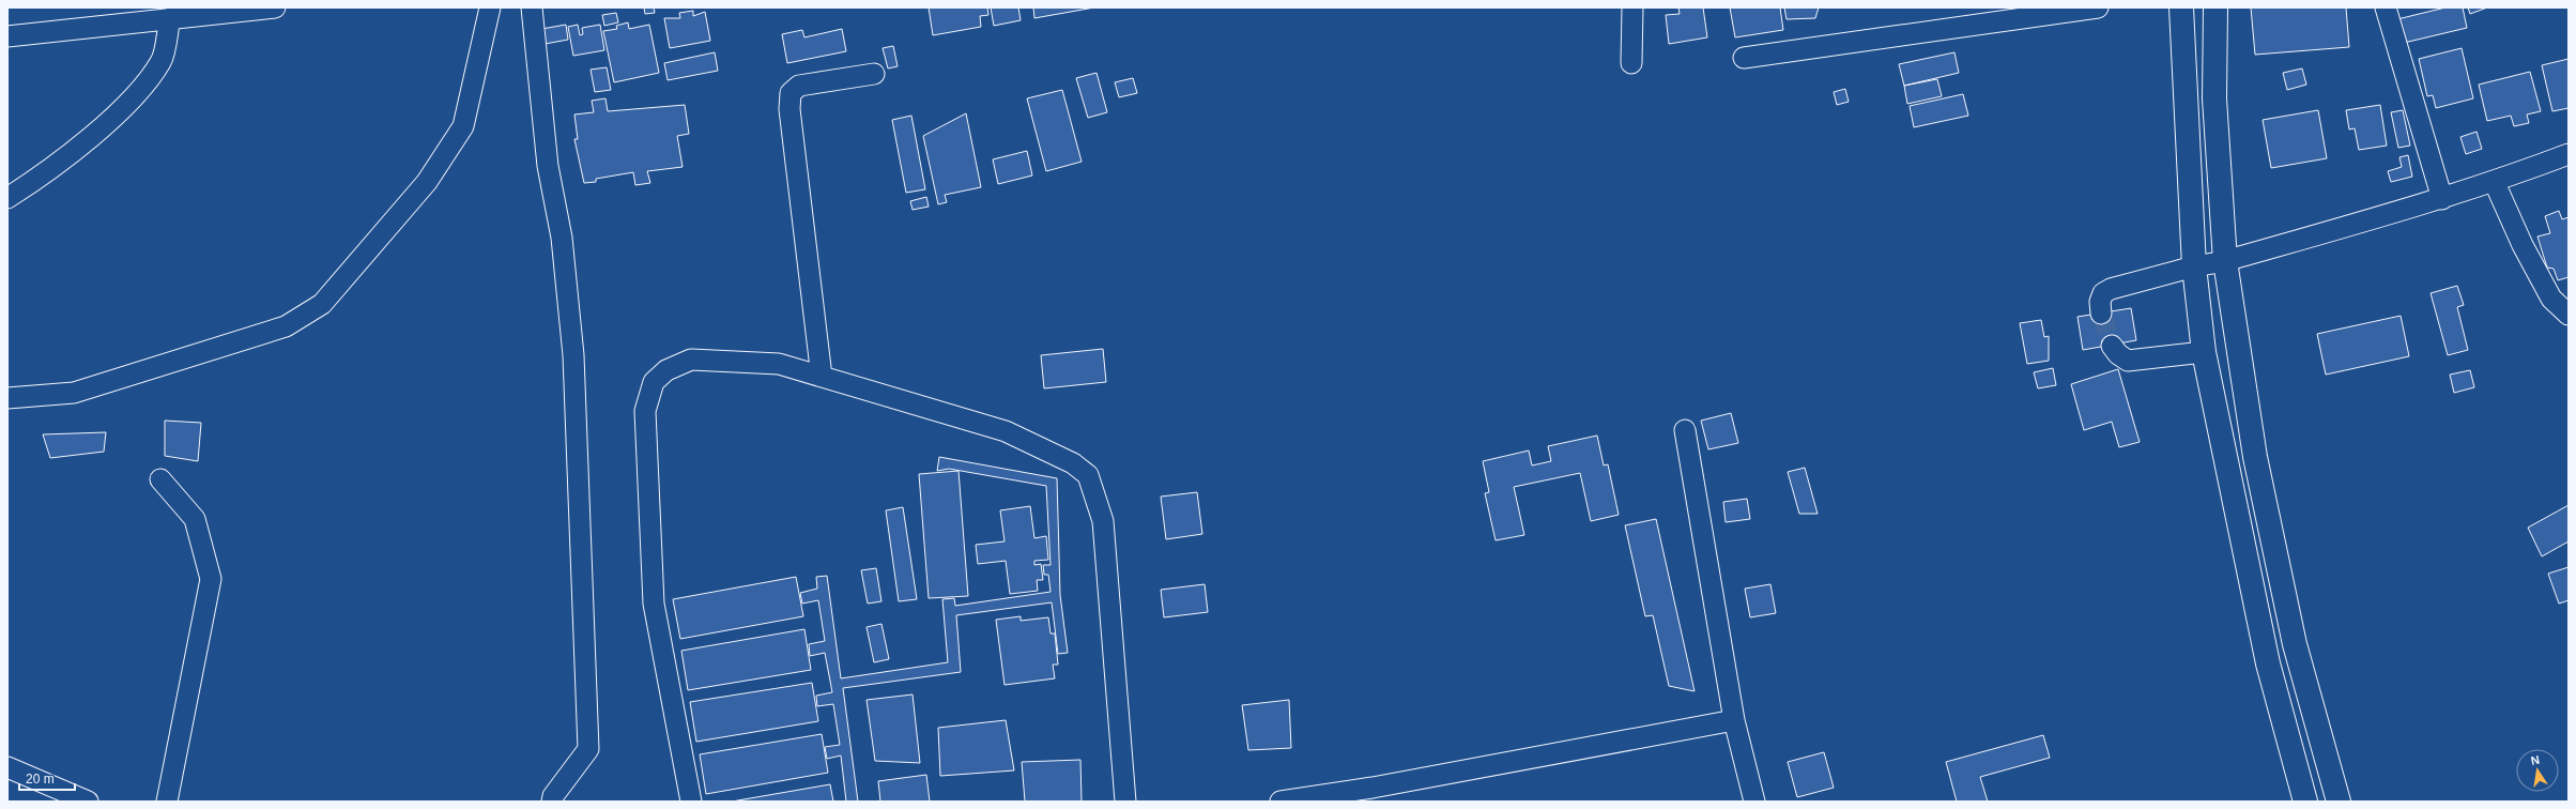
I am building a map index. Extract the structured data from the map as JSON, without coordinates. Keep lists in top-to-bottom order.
{
  "scale_bar": "20 m",
  "north": "top"
}
